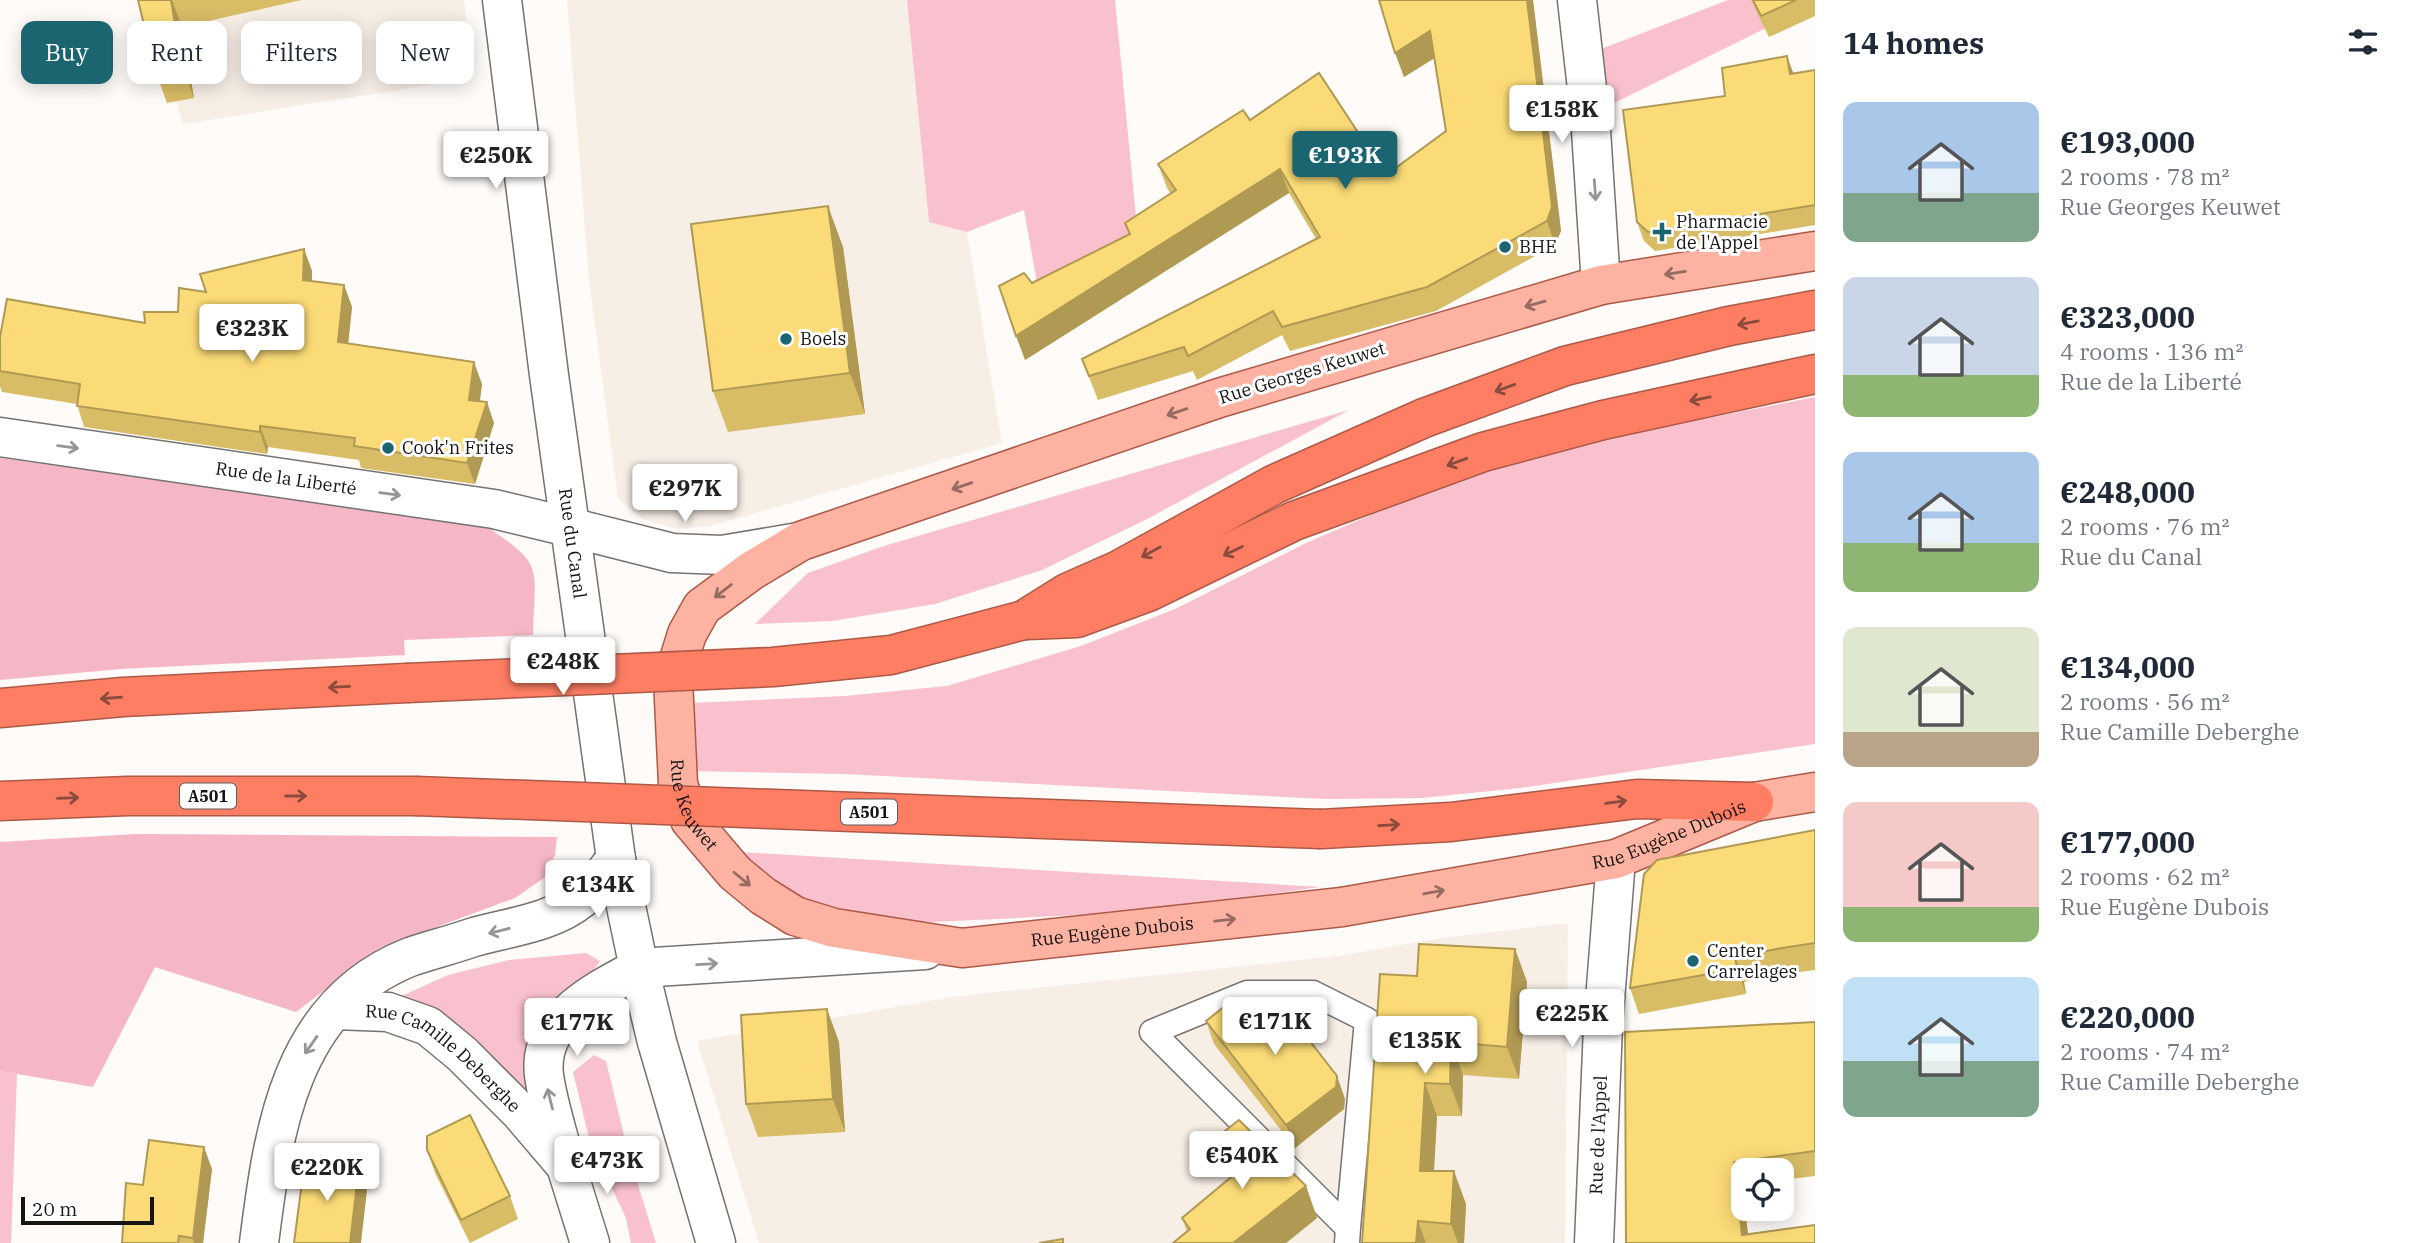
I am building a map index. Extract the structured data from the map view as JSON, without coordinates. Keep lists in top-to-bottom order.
{
  "streets": {
    "highway": ["A501"],
    "main road": ["Rue Georges Keuwet", "Rue Keuwet", "Rue Eugène Dubois"],
    "street": [
      "Rue de la Liberté",
      "Rue du Canal",
      "Rue Camille Deberghe",
      "Rue de l'Appel"
    ]
  },
  "crossings": [
    ["Rue Georges Keuwet", "Rue de la Liberté"],
    ["Rue Georges Keuwet", "Rue Keuwet"],
    ["Rue de la Liberté", "Rue du Canal"],
    ["Rue de la Liberté", "Rue Keuwet"],
    ["Rue du Canal", "Rue Eugène Dubois"],
    ["Rue du Canal", "Rue Camille Deberghe"],
    ["A501", "Rue Eugène Dubois"],
    ["Rue Keuwet", "Rue Eugène Dubois"],
    ["Rue Eugène Dubois", "Rue Camille Deberghe"],
    ["Rue Eugène Dubois", "Rue de l'Appel"]
  ],
  "one_way": [
    "Rue Georges Keuwet",
    "Rue de la Liberté",
    "Rue Eugène Dubois",
    "Rue Camille Deberghe"
  ],
  "places": {
    "health": ["Pharmacie de l'Appel"],
    "other": [
      "BHE",
      "Boels",
      "Cook'n Frites",
      "Center Carrelages"
    ]
  },
  "scale_bar": "20 m",
  "page": {
    "heading": "14 homes",
    "chip": [
      "Buy",
      "Rent",
      "Filters",
      "New"
    ],
    "list": [
      {
        "name": "€193,000",
        "note": "2 rooms · 78 m² · Rue Georges Keuwet"
      },
      {
        "name": "€323,000",
        "note": "4 rooms · 136 m² · Rue de la Liberté"
      },
      {
        "name": "€248,000",
        "note": "2 rooms · 76 m² · Rue du Canal"
      },
      {
        "name": "€134,000",
        "note": "2 rooms · 56 m² · Rue Camille Deberghe"
      },
      {
        "name": "€177,000",
        "note": "2 rooms · 62 m² · Rue Eugène Dubois"
      },
      {
        "name": "€220,000",
        "note": "2 rooms · 74 m² · Rue Camille Deberghe"
      }
    ],
    "price": [
      "€158K",
      "€250K",
      "€193K",
      "€323K",
      "€297K",
      "€248K",
      "€134K",
      "€225K",
      "€171K",
      "€177K",
      "€135K",
      "€540K",
      "€473K",
      "€220K"
    ],
    "scale": "20 m"
  }
}
